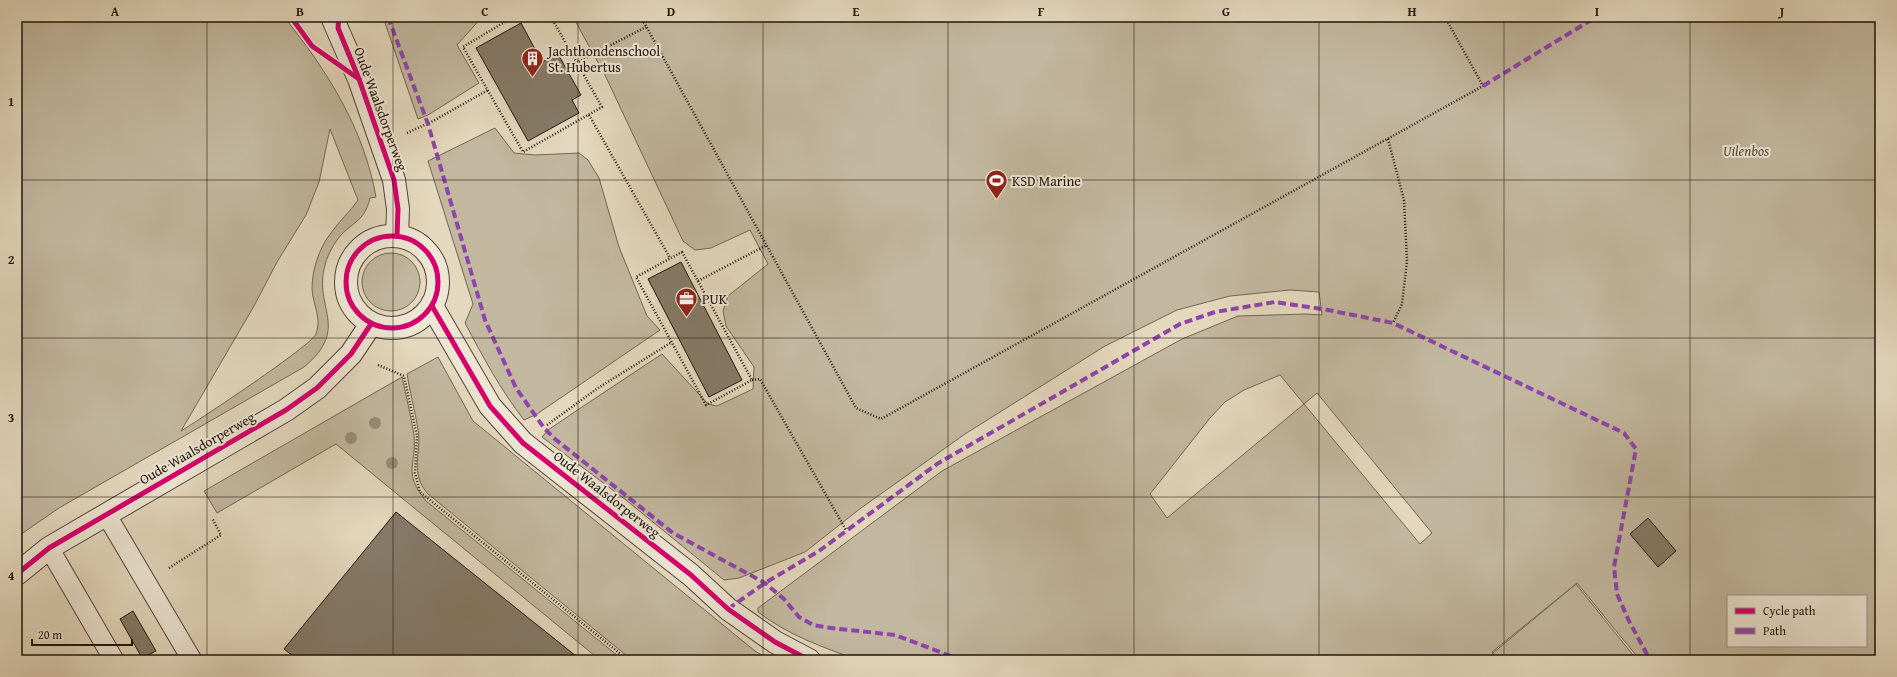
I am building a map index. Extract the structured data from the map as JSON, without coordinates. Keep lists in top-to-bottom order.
{
  "streets": {
    "street": ["Oude Waalsdorperweg"]
  },
  "parks": ["Uilenbos"],
  "places": {
    "building": ["Jachthondenschool St. Hubertus"],
    "sports": ["KSD Marine"],
    "office": ["PUK"]
  },
  "legend": ["Cycle path", "Path"],
  "scale_bar": "20 m",
  "grid": {
    "columns": [
      "A",
      "B",
      "C",
      "D",
      "E",
      "F",
      "G",
      "H",
      "I",
      "J"
    ],
    "rows": [
      "1",
      "2",
      "3",
      "4"
    ]
  }
}
